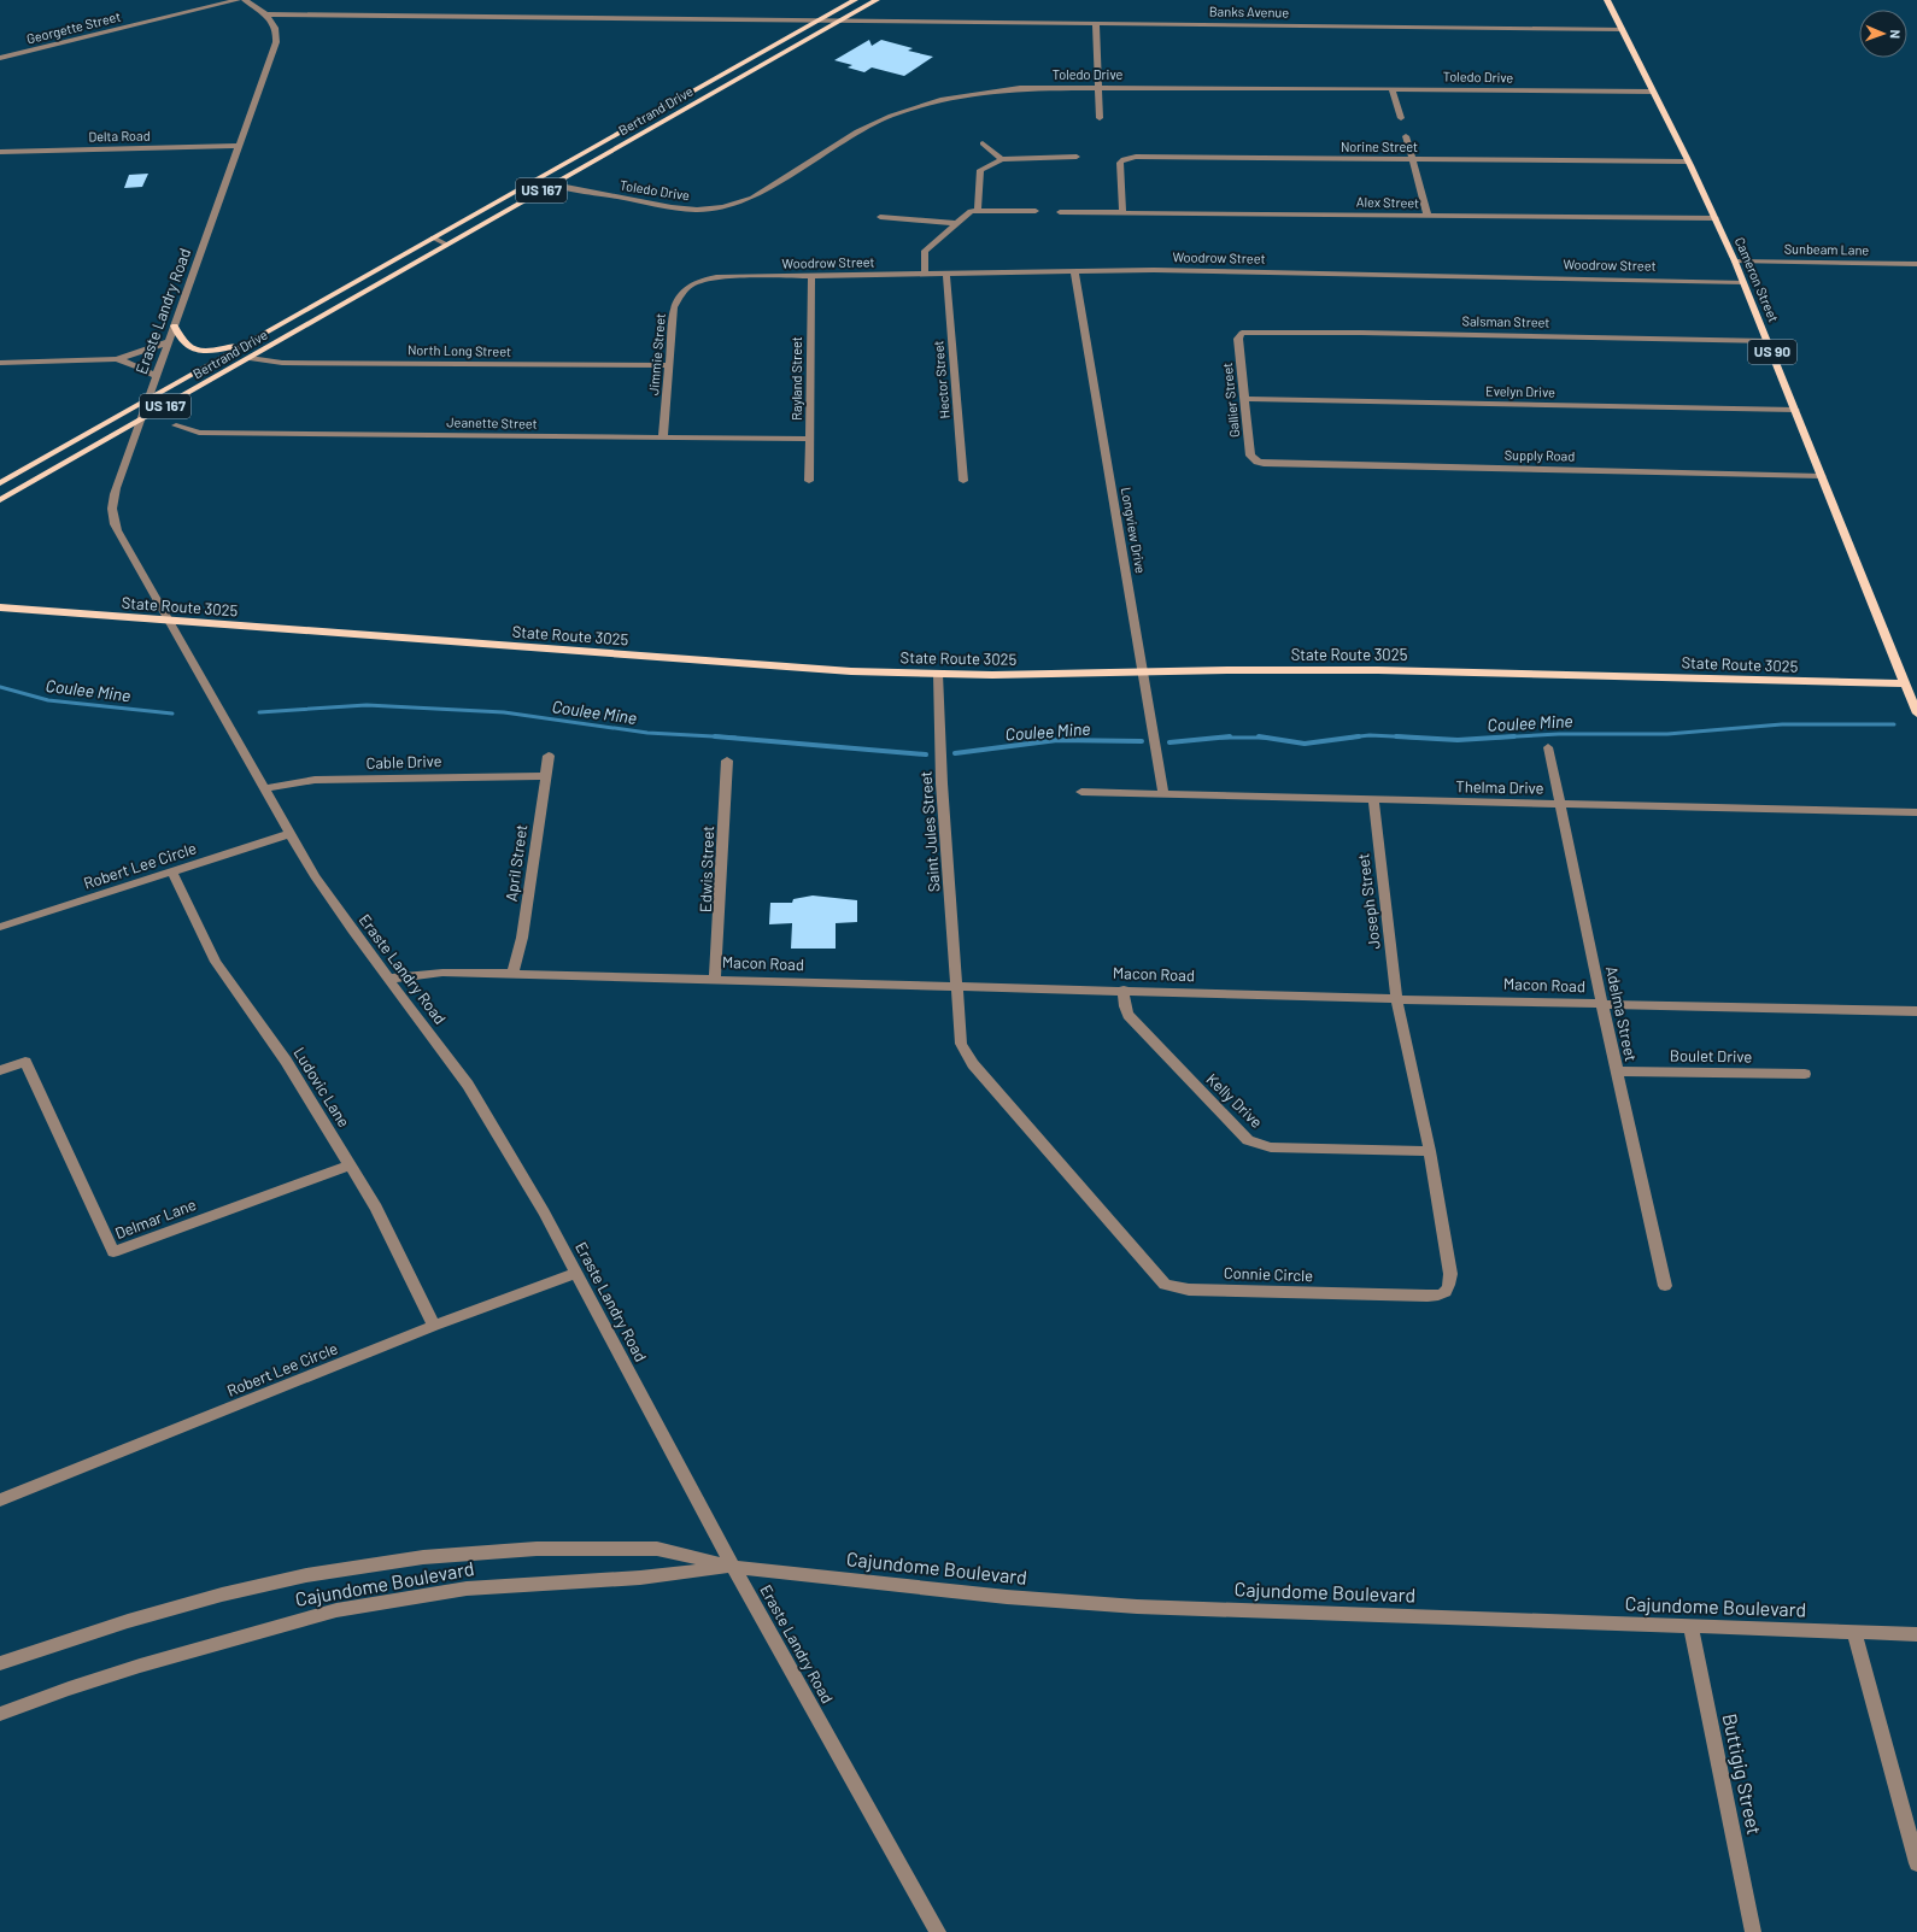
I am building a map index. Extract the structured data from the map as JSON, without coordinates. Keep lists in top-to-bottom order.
{
  "streets": {
    "main road": [
      "Bertrand Drive",
      "US 167",
      "Cameron Street",
      "US 90",
      "State Route 3025"
    ],
    "street": [
      "Banks Avenue",
      "Georgette Street",
      "Toledo Drive",
      "Delta Road",
      "Norine Street",
      "Alex Street",
      "Sunbeam Lane",
      "Woodrow Street",
      "Eraste Landry Road",
      "Salsman Street",
      "North Long Street",
      "Jimmie Street",
      "Rayland Street",
      "Hector Street",
      "Evelyn Drive",
      "Gallier Street",
      "Jeanette Street",
      "Supply Road",
      "Longview Drive",
      "Cable Drive",
      "Thelma Drive",
      "Saint Jules Street",
      "April Street",
      "Robert Lee Circle",
      "Edwis Street",
      "Joseph Street",
      "Macon Road",
      "Adelma Street",
      "Boulet Drive",
      "Ludovic Lane",
      "Kelly Drive",
      "Delmar Lane",
      "Connie Circle",
      "Cajundome Boulevard",
      "Buttigig Street"
    ]
  },
  "crossings": [
    ["Banks Avenue", "Bertrand Drive"],
    ["Banks Avenue", "Cameron Street"],
    ["Banks Avenue", "Eraste Landry Road"],
    ["Toledo Drive", "Bertrand Drive"],
    ["Toledo Drive", "Cameron Street"],
    ["Bertrand Drive", "Eraste Landry Road"],
    ["Bertrand Drive", "North Long Street"],
    ["Delta Road", "Eraste Landry Road"],
    ["Norine Street", "Alex Street"],
    ["Norine Street", "Cameron Street"],
    ["Alex Street", "Cameron Street"],
    ["Sunbeam Lane", "Cameron Street"],
    ["Woodrow Street", "Cameron Street"],
    ["Woodrow Street", "Jimmie Street"],
    ["Woodrow Street", "Rayland Street"],
    ["Woodrow Street", "Hector Street"],
    ["Woodrow Street", "Longview Drive"],
    ["Cameron Street", "Salsman Street"],
    ["Cameron Street", "Evelyn Drive"],
    ["Cameron Street", "Supply Road"],
    ["Cameron Street", "State Route 3025"],
    ["Eraste Landry Road", "State Route 3025"],
    ["Eraste Landry Road", "Cable Drive"],
    ["Eraste Landry Road", "Robert Lee Circle"],
    ["Eraste Landry Road", "Macon Road"],
    ["Eraste Landry Road", "Cajundome Boulevard"],
    ["Salsman Street", "Gallier Street"],
    ["North Long Street", "Jimmie Street"],
    ["Jimmie Street", "Jeanette Street"],
    ["Rayland Street", "Jeanette Street"],
    ["Evelyn Drive", "Gallier Street"],
    ["Gallier Street", "Supply Road"],
    ["Longview Drive", "State Route 3025"],
    ["Longview Drive", "Thelma Drive"],
    ["State Route 3025", "Saint Jules Street"],
    ["Cable Drive", "April Street"],
    ["Thelma Drive", "Joseph Street"],
    ["Thelma Drive", "Adelma Street"],
    ["Saint Jules Street", "Macon Road"],
    ["Saint Jules Street", "Connie Circle"],
    ["April Street", "Macon Road"],
    ["Robert Lee Circle", "Ludovic Lane"],
    ["Edwis Street", "Macon Road"],
    ["Joseph Street", "Macon Road"],
    ["Joseph Street", "Connie Circle"],
    ["Macon Road", "Adelma Street"],
    ["Macon Road", "Kelly Drive"],
    ["Macon Road", "Connie Circle"],
    ["Adelma Street", "Boulet Drive"],
    ["Ludovic Lane", "Delmar Lane"],
    ["Kelly Drive", "Connie Circle"],
    ["Cajundome Boulevard", "Buttigig Street"]
  ],
  "water": ["Coulee Mine"],
  "north": "right"
}
